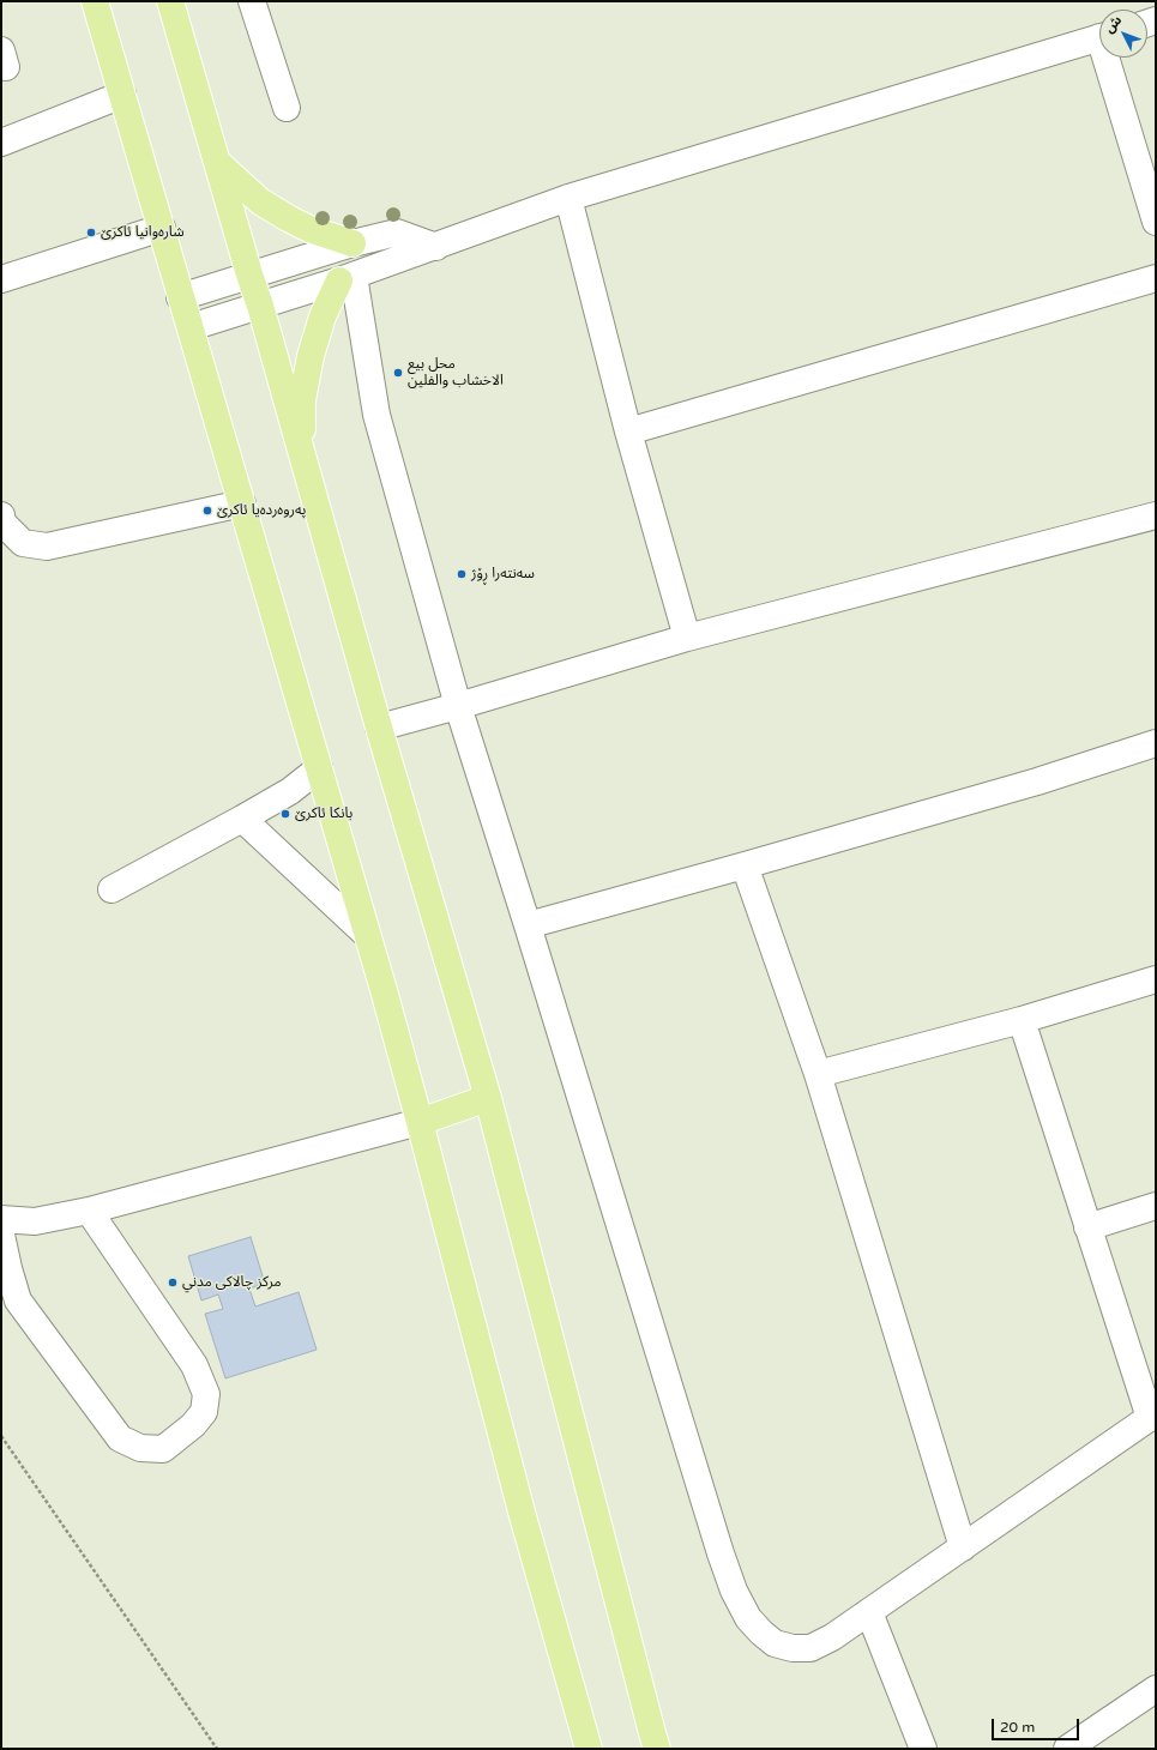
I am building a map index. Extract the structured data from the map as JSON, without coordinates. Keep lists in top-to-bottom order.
{
  "places": [
    "شارەوانیا ئاکرێ",
    "محل بيع الاخشاب والفلين",
    "پەروەردەیا ئاكرێ",
    "سەنتەرا ڕۆژ",
    "بانکا ئاکرێ",
    "مركز چالاکى مدني"
  ],
  "scale_bar": "20 m",
  "north": "top left"
}
